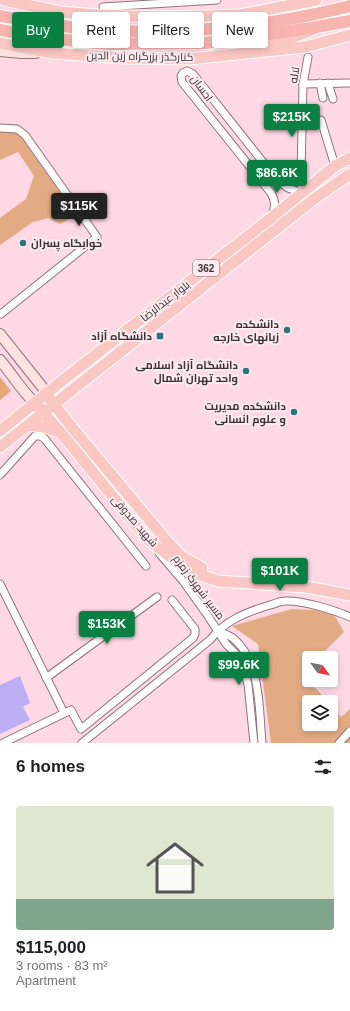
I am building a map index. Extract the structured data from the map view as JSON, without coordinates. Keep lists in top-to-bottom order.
{
  "streets": {
    "main road": [
      "کنارگذر بزرگراه زین الدین",
      "362",
      "بلوار عبدالرضا",
      "شهید صدوقی"
    ],
    "street": ["لاله", "احسان", "مسیر شهرک زمزم"]
  },
  "crossings": [
    ["لاله", "احسان"],
    ["لاله", "بلوار عبدالرضا"],
    ["احسان", "بلوار عبدالرضا"],
    ["بلوار عبدالرضا", "شهید صدوقی"],
    ["شهید صدوقی", "مسیر شهرک زمزم"]
  ],
  "places": {
    "other": [
      "خوابگاه پسران",
      "دانشکده زبانهای خارجه",
      "دانشگاه آزاد اسلامی واحد تهران شمال",
      "دانشکده مدیریت و علوم انسانی"
    ],
    "transit": ["دانشگاه آزاد"]
  },
  "north": "bottom right",
  "page": {
    "chip": [
      "Buy",
      "Rent",
      "Filters",
      "New"
    ],
    "price": [
      "$215K",
      "$86.6K",
      "$115K",
      "$101K",
      "$153K",
      "$99.6K"
    ],
    "heading": "6 homes",
    "list": [
      {
        "name": "$115,000",
        "note": "3 rooms · 83 m² · Apartment"
      }
    ]
  }
}
